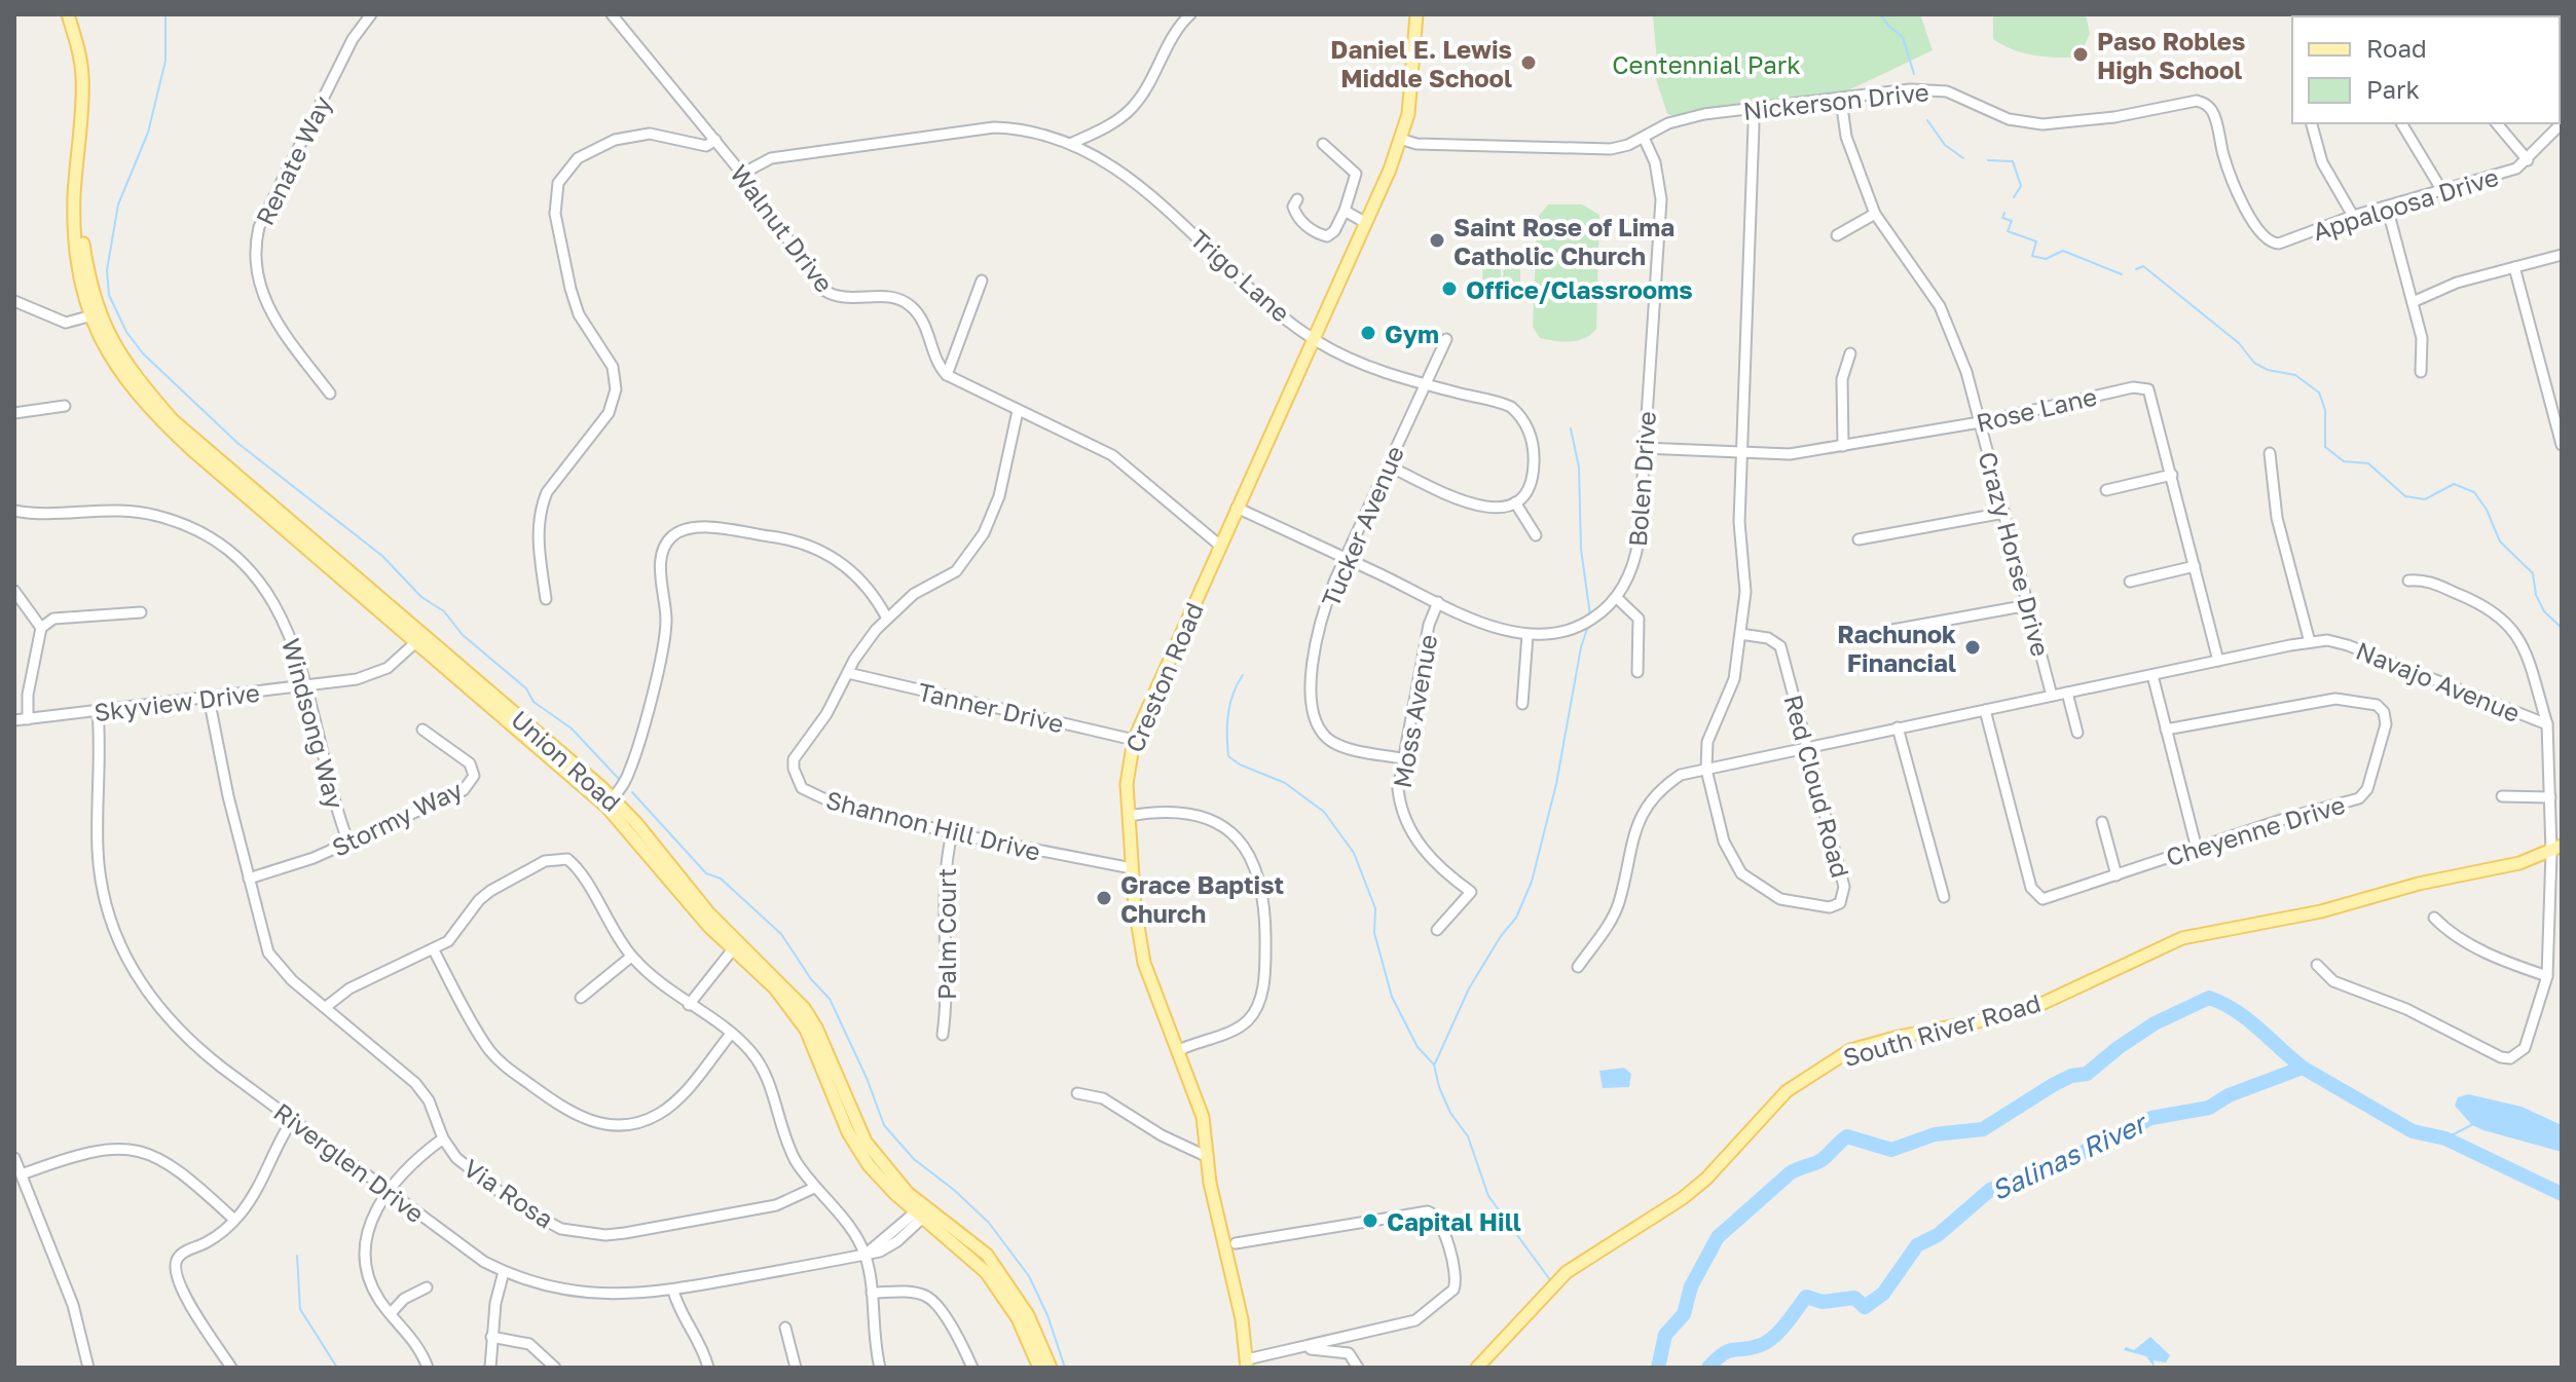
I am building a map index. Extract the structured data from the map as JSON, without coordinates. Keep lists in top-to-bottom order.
{
  "streets": {
    "main road": ["Creston Road", "Union Road", "South River Road"],
    "street": [
      "Nickerson Drive",
      "Renate Way",
      "Appaloosa Drive",
      "Walnut Drive",
      "Trigo Lane",
      "Rose Lane",
      "Bolen Drive",
      "Tucker Avenue",
      "Crazy Horse Drive",
      "Navajo Avenue",
      "Skyview Drive",
      "Tanner Drive",
      "Moss Avenue",
      "Windsong Way",
      "Red Cloud Road",
      "Stormy Way",
      "Shannon Hill Drive",
      "Cheyenne Drive",
      "Palm Court",
      "Riverglen Drive",
      "Via Rosa"
    ]
  },
  "crossings": [
    ["Nickerson Drive", "Appaloosa Drive"],
    ["Nickerson Drive", "Bolen Drive"],
    ["Nickerson Drive", "Crazy Horse Drive"],
    ["Nickerson Drive", "Creston Road"],
    ["Nickerson Drive", "Red Cloud Road"],
    ["Walnut Drive", "Trigo Lane"],
    ["Trigo Lane", "Tucker Avenue"],
    ["Trigo Lane", "Creston Road"],
    ["Rose Lane", "Bolen Drive"],
    ["Rose Lane", "Crazy Horse Drive"],
    ["Rose Lane", "Navajo Avenue"],
    ["Rose Lane", "Red Cloud Road"],
    ["Bolen Drive", "Tucker Avenue"],
    ["Bolen Drive", "Creston Road"],
    ["Bolen Drive", "Moss Avenue"],
    ["Tucker Avenue", "Moss Avenue"],
    ["Crazy Horse Drive", "Navajo Avenue"],
    ["Creston Road", "Tanner Drive"],
    ["Creston Road", "Shannon Hill Drive"],
    ["Navajo Avenue", "Red Cloud Road"],
    ["Navajo Avenue", "Cheyenne Drive"],
    ["Navajo Avenue", "South River Road"],
    ["Skyview Drive", "Windsong Way"],
    ["Skyview Drive", "Union Road"],
    ["Skyview Drive", "Riverglen Drive"],
    ["Skyview Drive", "Via Rosa"],
    ["Tanner Drive", "Shannon Hill Drive"],
    ["Windsong Way", "Stormy Way"],
    ["Stormy Way", "Via Rosa"],
    ["Shannon Hill Drive", "Palm Court"]
  ],
  "water": ["Salinas River"],
  "parks": ["Centennial Park"],
  "places": [
    "Paso Robles High School",
    "Daniel E. Lewis Middle School",
    "Saint Rose of Lima Catholic Church",
    "Office/Classrooms",
    "Gym",
    "Rachunok Financial",
    "Grace Baptist Church",
    "Capital Hill"
  ],
  "legend": ["Road", "Park"]
}
